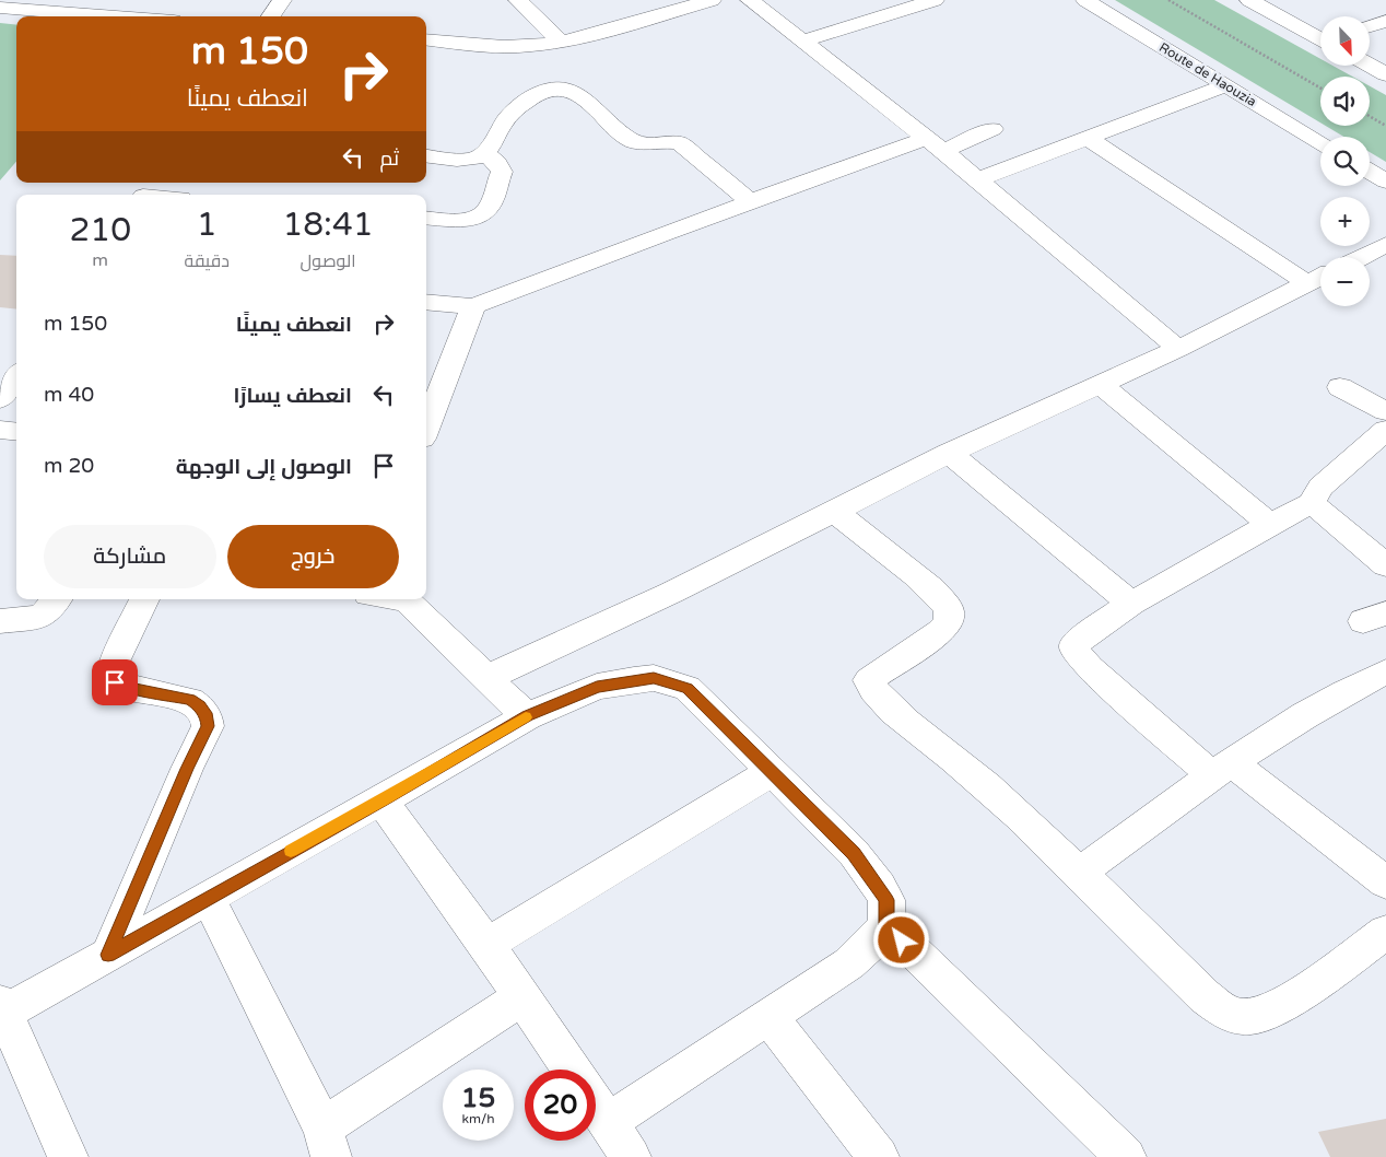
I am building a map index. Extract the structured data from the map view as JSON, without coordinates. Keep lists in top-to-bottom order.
{
  "streets": {
    "street": ["Route de Haouzia"]
  },
  "north": "bottom right",
  "page": {
    "map_buttons": ["+", "−"],
    "turn": ["150 m", "انعطف يمينًا"],
    "then": "ثم",
    "eta": [
      "18:41",
      "الوصول",
      "1",
      "دقيقة",
      "210",
      "m"
    ],
    "list": [
      {
        "name": "انعطف يمينًا",
        "value": "150 m"
      },
      {
        "name": "انعطف يسارًا",
        "value": "40 m"
      },
      {
        "name": "الوصول إلى الوجهة",
        "value": "20 m"
      }
    ],
    "buttons": ["خروج", "مشاركة"],
    "speed": "15 km/h",
    "limit": "20"
  }
}
